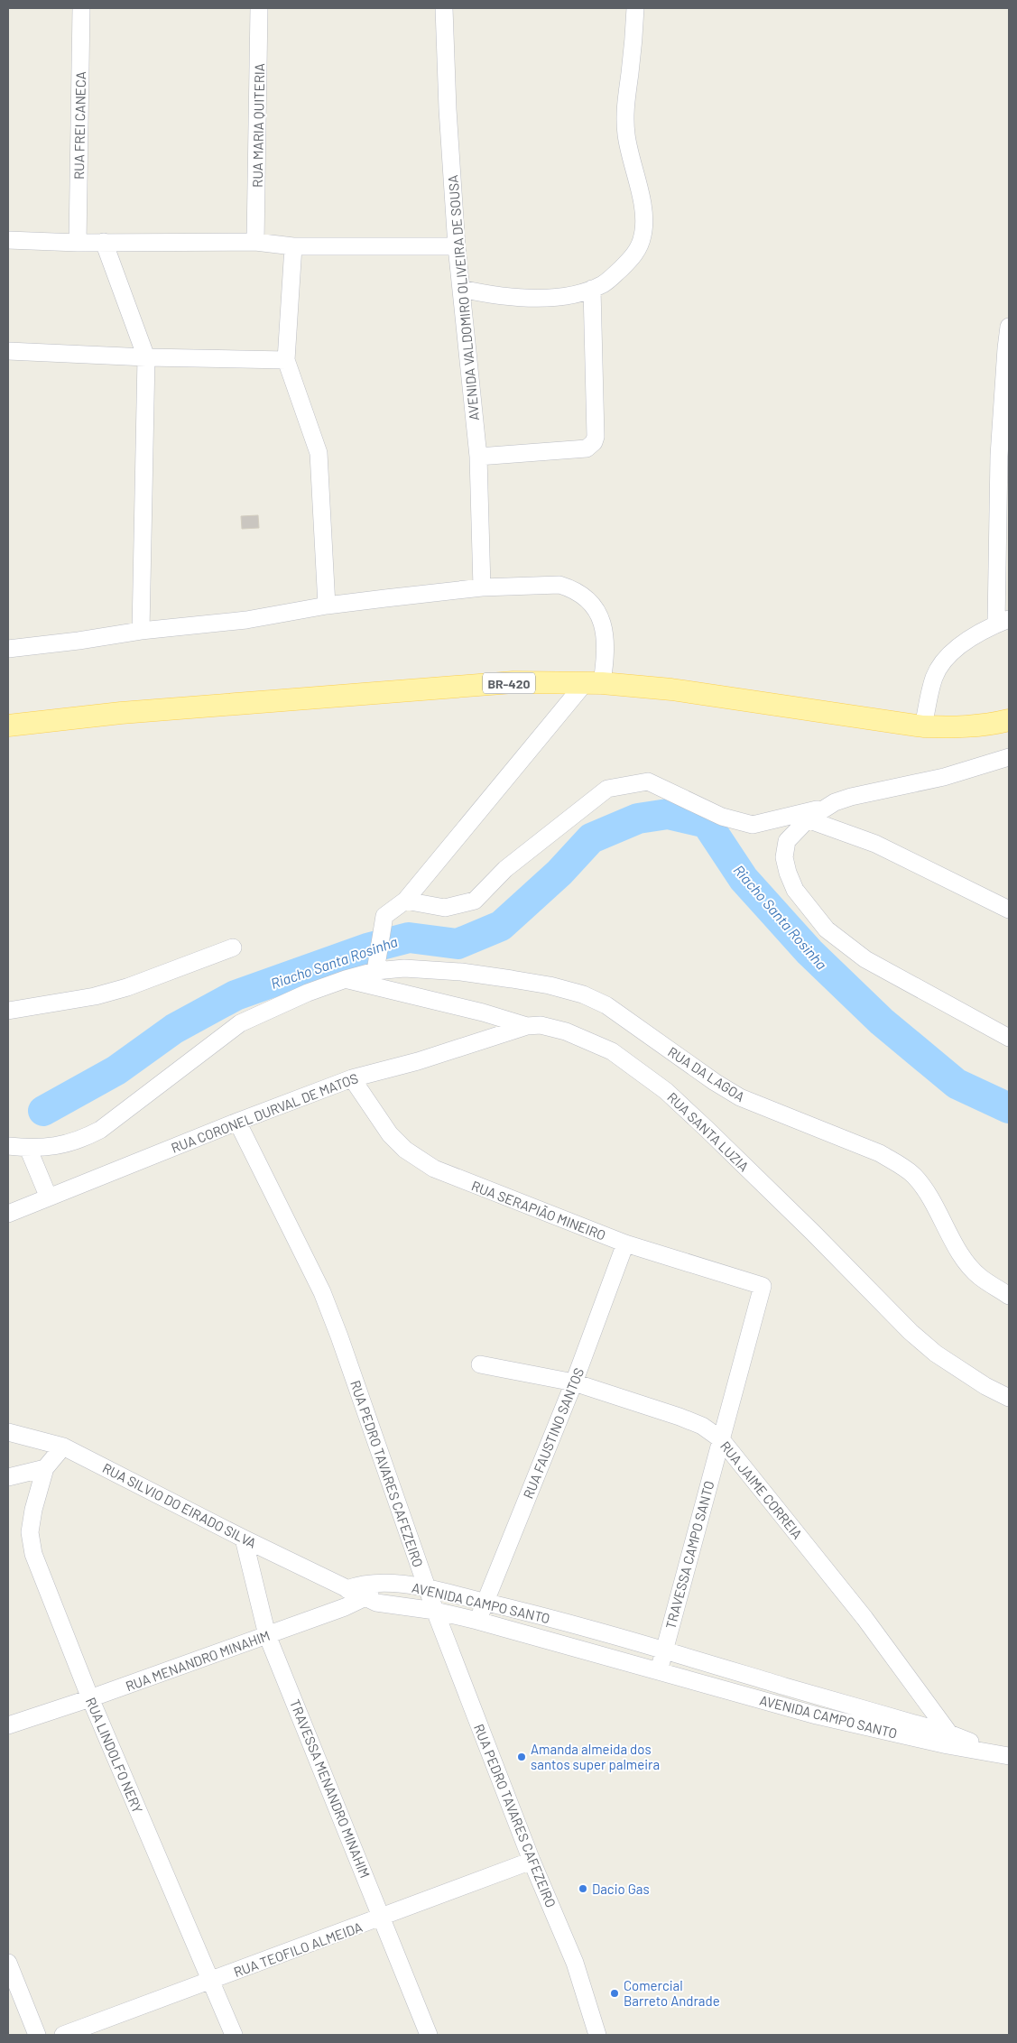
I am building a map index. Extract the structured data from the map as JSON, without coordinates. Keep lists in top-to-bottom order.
{
  "streets": {
    "main road": ["BR-420"],
    "street": [
      "RUA FREI CANECA",
      "RUA MARIA QUITERIA",
      "AVENIDA VALDOMIRO OLIVEIRA DE SOUSA",
      "RUA DA LAGOA",
      "RUA CORONEL DURVAL DE MATOS",
      "RUA SANTA LUZIA",
      "RUA SERAPIÃO MINEIRO",
      "RUA FAUSTINO SANTOS",
      "RUA PEDRO TAVARES CAFEZEIRO",
      "RUA JAIME CORREIA",
      "RUA SILVIO DO EIRADO SILVA",
      "TRAVESSA CAMPO SANTO",
      "AVENIDA CAMPO SANTO",
      "RUA MENANDRO MINAHIM",
      "RUA LINDOLFO NERY",
      "TRAVESSA MENANDRO MINAHIM",
      "RUA TEOFILO ALMEIDA"
    ]
  },
  "crossings": [
    ["RUA DA LAGOA", "RUA SANTA LUZIA"],
    ["RUA CORONEL DURVAL DE MATOS", "RUA SANTA LUZIA"],
    ["RUA CORONEL DURVAL DE MATOS", "RUA SERAPIÃO MINEIRO"],
    ["RUA CORONEL DURVAL DE MATOS", "RUA PEDRO TAVARES CAFEZEIRO"],
    ["RUA SERAPIÃO MINEIRO", "RUA FAUSTINO SANTOS"],
    ["RUA SERAPIÃO MINEIRO", "TRAVESSA CAMPO SANTO"],
    ["RUA FAUSTINO SANTOS", "RUA JAIME CORREIA"],
    ["RUA FAUSTINO SANTOS", "AVENIDA CAMPO SANTO"],
    ["RUA PEDRO TAVARES CAFEZEIRO", "AVENIDA CAMPO SANTO"],
    ["RUA PEDRO TAVARES CAFEZEIRO", "RUA TEOFILO ALMEIDA"],
    ["RUA JAIME CORREIA", "TRAVESSA CAMPO SANTO"],
    ["RUA JAIME CORREIA", "AVENIDA CAMPO SANTO"],
    ["RUA SILVIO DO EIRADO SILVA", "AVENIDA CAMPO SANTO"],
    ["RUA SILVIO DO EIRADO SILVA", "TRAVESSA MENANDRO MINAHIM"],
    ["TRAVESSA CAMPO SANTO", "AVENIDA CAMPO SANTO"],
    ["AVENIDA CAMPO SANTO", "RUA MENANDRO MINAHIM"],
    ["RUA MENANDRO MINAHIM", "RUA LINDOLFO NERY"],
    ["RUA MENANDRO MINAHIM", "TRAVESSA MENANDRO MINAHIM"],
    ["RUA LINDOLFO NERY", "RUA TEOFILO ALMEIDA"],
    ["TRAVESSA MENANDRO MINAHIM", "RUA TEOFILO ALMEIDA"]
  ],
  "water": ["Riacho Santa Rosinha"],
  "places": ["Amanda almeida dos santos super palmeira", "Dacio Gas", "Comercial Barreto Andrade"]
}
